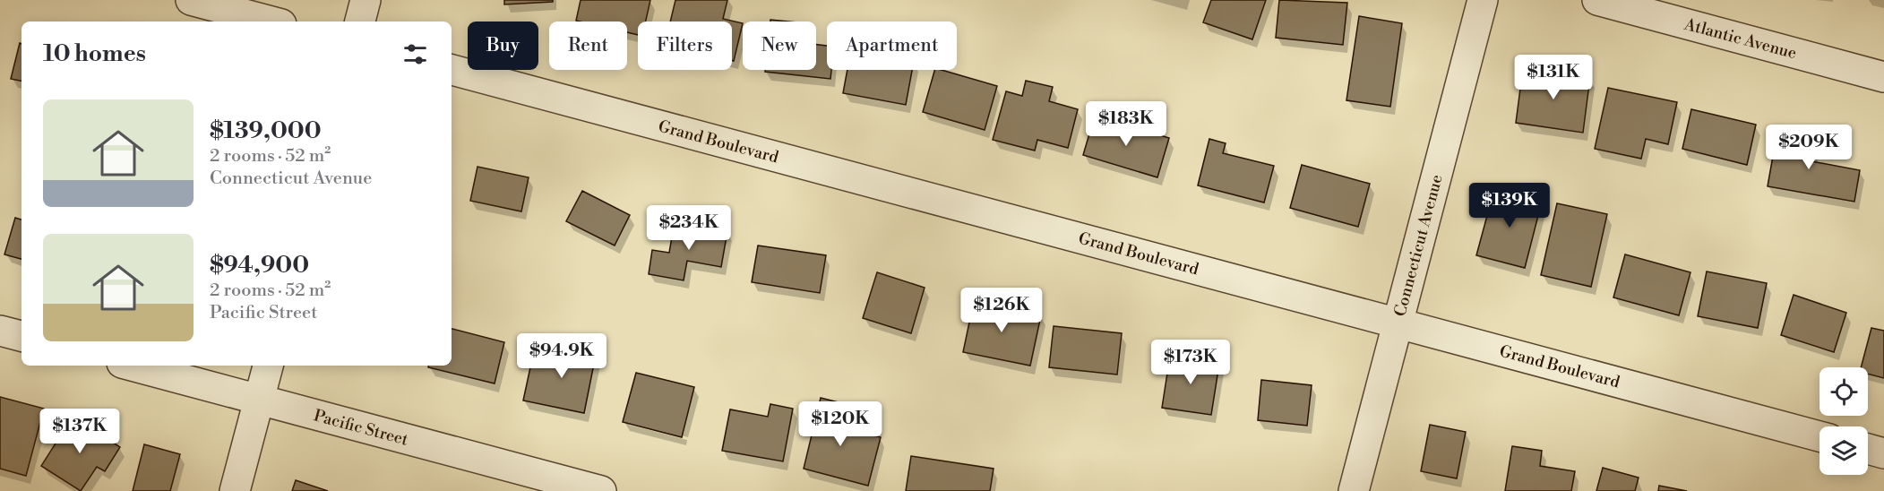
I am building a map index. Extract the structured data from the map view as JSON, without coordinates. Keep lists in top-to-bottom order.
{
  "streets": {
    "street": [
      "Atlantic Avenue",
      "Grand Boulevard",
      "Connecticut Avenue",
      "Pacific Street"
    ]
  },
  "crossings": [
    ["Grand Boulevard", "Connecticut Avenue"]
  ],
  "page": {
    "chip": [
      "Buy",
      "Rent",
      "Filters",
      "New",
      "Apartment"
    ],
    "heading": "10 homes",
    "price": [
      "$131K",
      "$183K",
      "$209K",
      "$139K",
      "$234K",
      "$126K",
      "$94.9K",
      "$173K",
      "$120K",
      "$137K"
    ],
    "list": [
      {
        "name": "$139,000",
        "note": "2 rooms · 52 m² · Connecticut Avenue"
      },
      {
        "name": "$94,900",
        "note": "2 rooms · 52 m² · Pacific Street"
      }
    ]
  }
}
